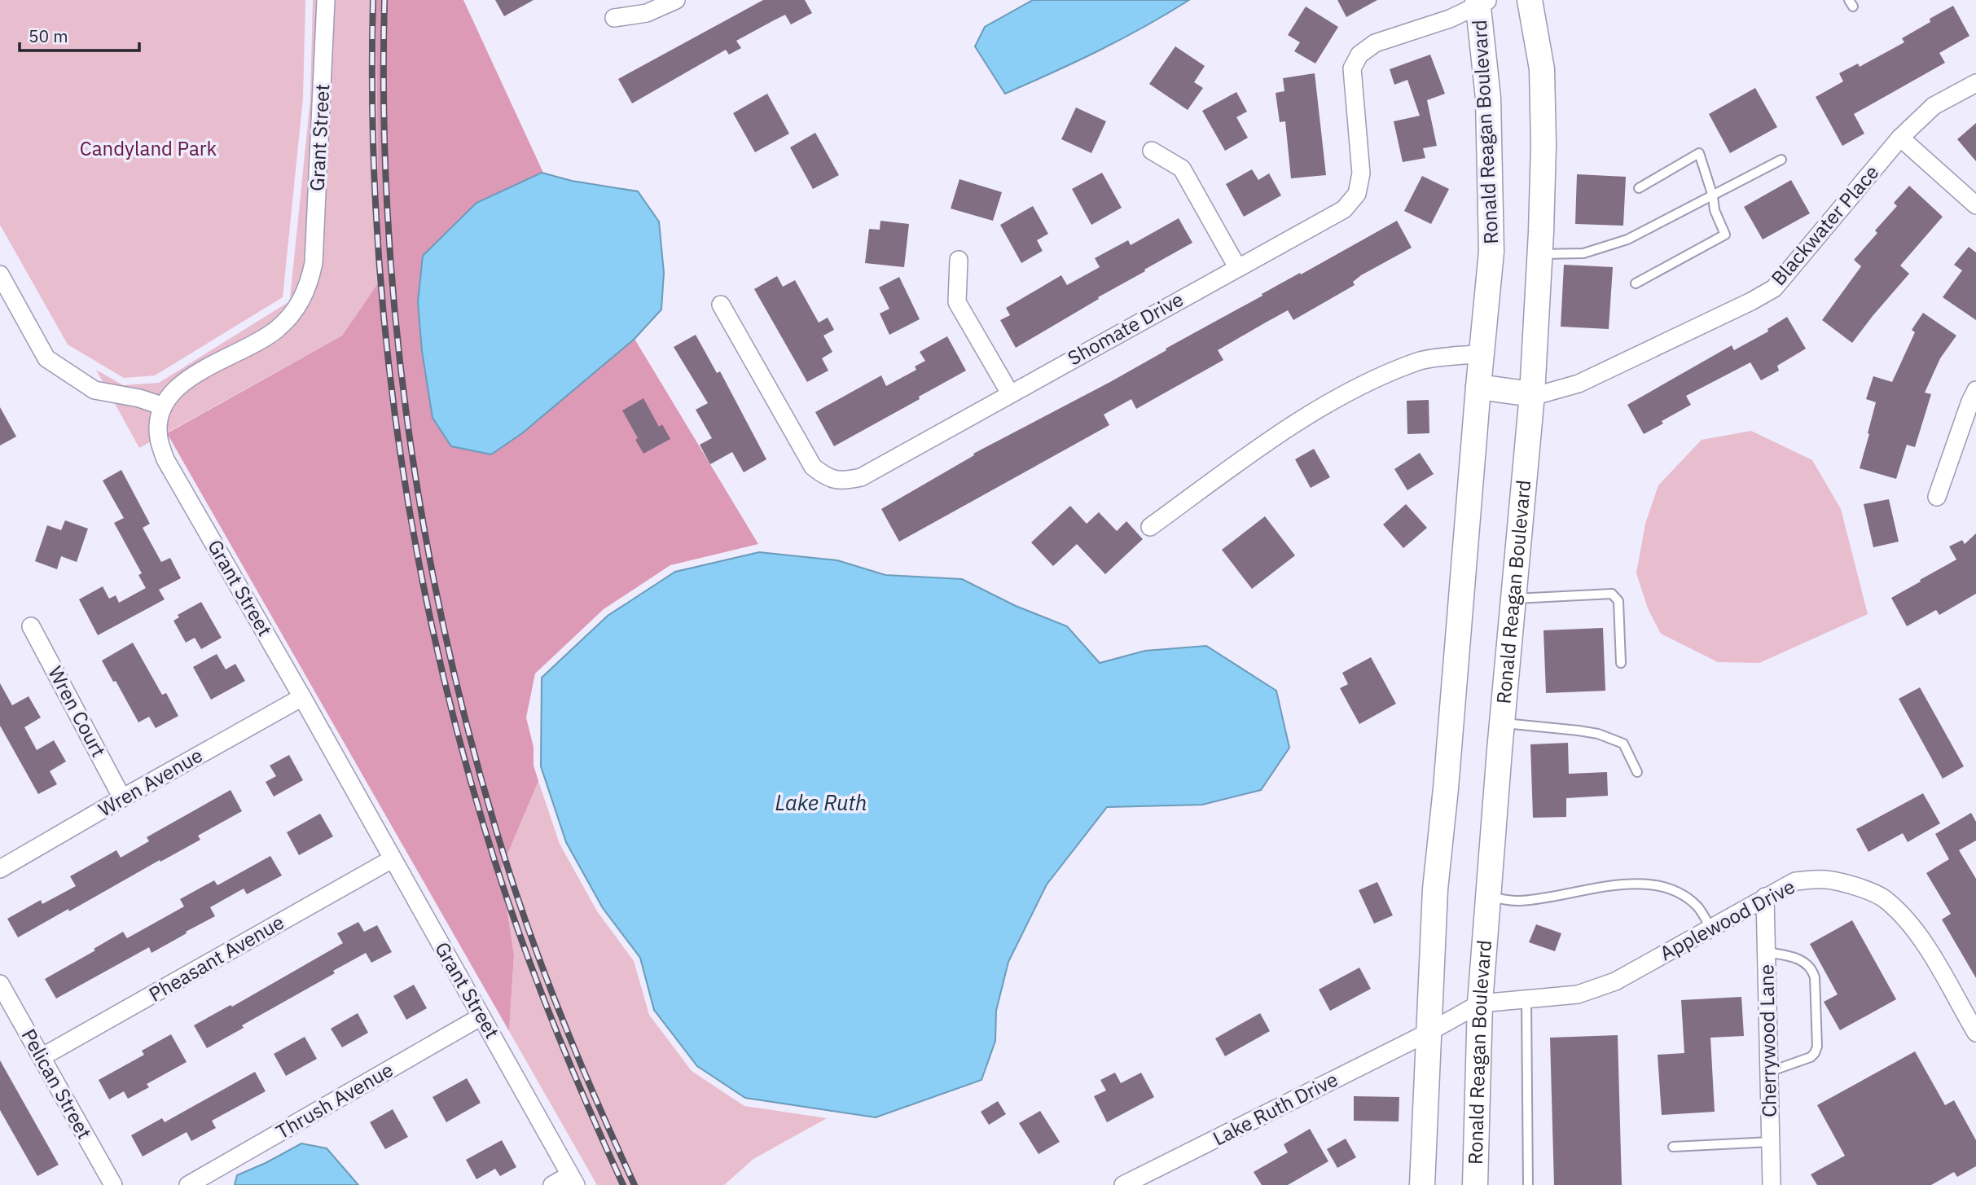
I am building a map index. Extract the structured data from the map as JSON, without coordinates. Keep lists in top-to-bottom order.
{
  "streets": {
    "main road": ["Ronald Reagan Boulevard"],
    "street": [
      "Grant Street",
      "Blackwater Place",
      "Shomate Drive",
      "Wren Court",
      "Wren Avenue",
      "Applewood Drive",
      "Pheasant Avenue",
      "Cherrywood Lane",
      "Pelican Street",
      "Thrush Avenue",
      "Lake Ruth Drive"
    ]
  },
  "crossings": [
    ["Ronald Reagan Boulevard", "Blackwater Place"],
    ["Ronald Reagan Boulevard", "Shomate Drive"],
    ["Ronald Reagan Boulevard", "Applewood Drive"],
    ["Ronald Reagan Boulevard", "Lake Ruth Drive"],
    ["Grant Street", "Wren Avenue"],
    ["Grant Street", "Pheasant Avenue"],
    ["Grant Street", "Thrush Avenue"],
    ["Wren Court", "Wren Avenue"],
    ["Applewood Drive", "Cherrywood Lane"],
    ["Applewood Drive", "Lake Ruth Drive"],
    ["Pheasant Avenue", "Pelican Street"]
  ],
  "water": ["Lake Ruth"],
  "parks": ["Candyland Park"],
  "scale_bar": "50 m"
}
